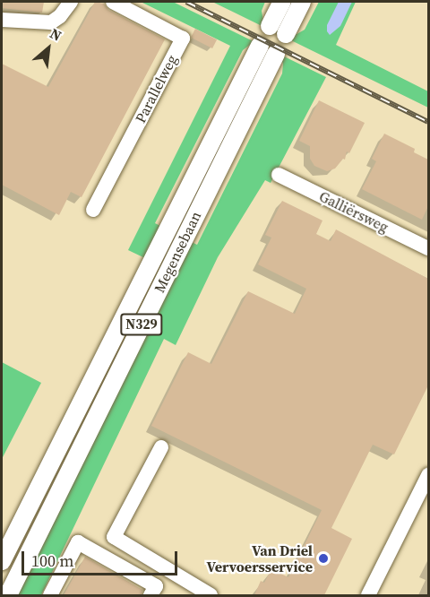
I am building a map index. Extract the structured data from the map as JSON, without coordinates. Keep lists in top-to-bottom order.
{
  "streets": {
    "main road": ["Megensebaan", "N329"],
    "street": ["Parallelweg", "Galliërsweg"]
  },
  "places": ["Van Driel Vervoersservice"],
  "scale_bar": "100 m",
  "north": "top right"
}
